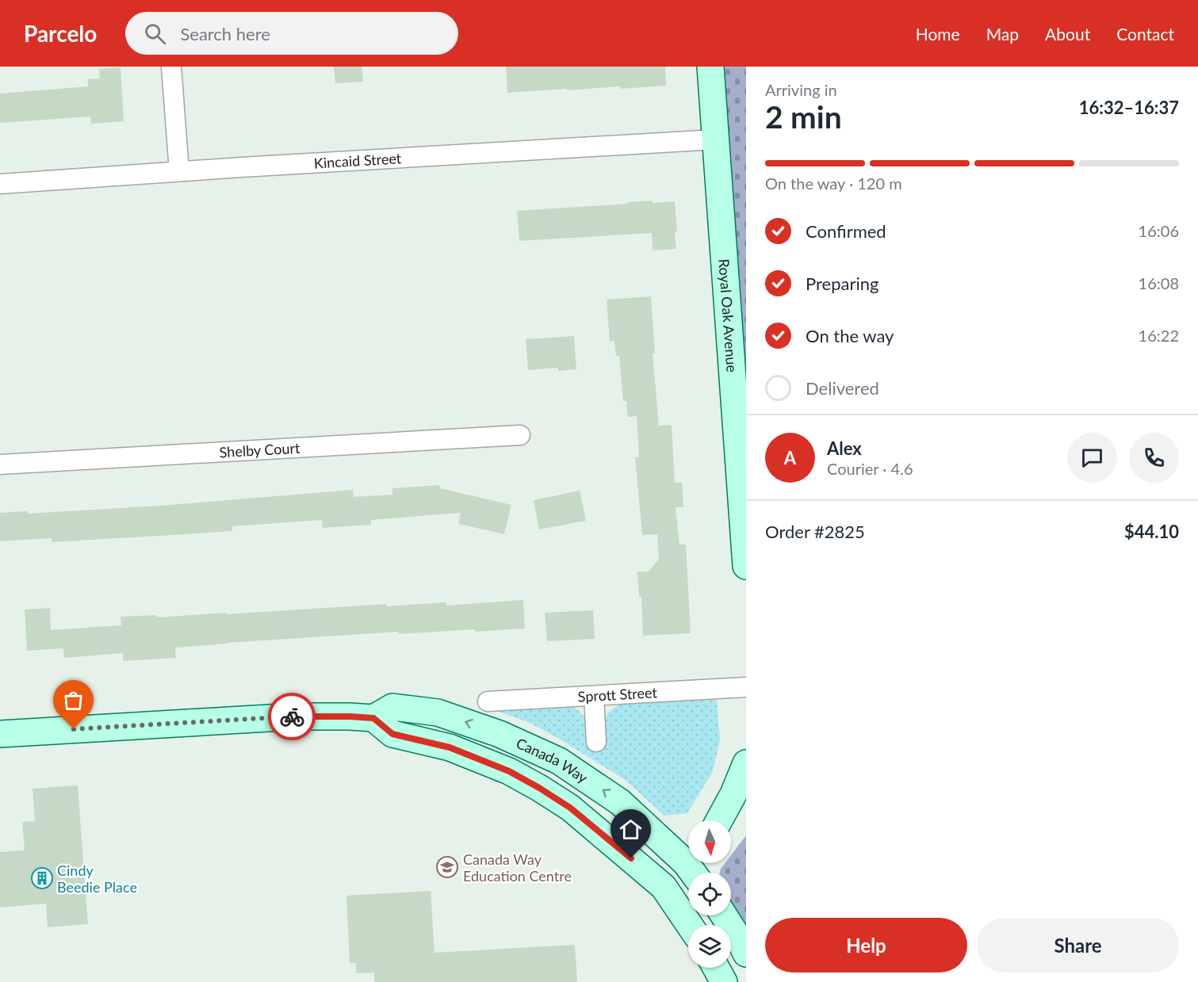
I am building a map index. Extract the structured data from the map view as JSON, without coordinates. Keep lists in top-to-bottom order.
{
  "streets": {
    "main road": ["Royal Oak Avenue", "Canada Way"],
    "street": ["Kincaid Street", "Shelby Court", "Sprott Street"]
  },
  "crossings": [
    ["Kincaid Street", "Royal Oak Avenue"]
  ],
  "places": {
    "school or university": ["Canada Way Education Centre"],
    "building": ["Cindy Beedie Place"]
  },
  "north": "bottom",
  "page": {
    "header": "Parcelo",
    "search": "Search here",
    "nav": [
      "Home",
      "Map",
      "About",
      "Contact"
    ],
    "heading": ["2 min", "Arriving in", "16:32–16:37"],
    "panel": [
      "Alex",
      "Courier · 4.6",
      "Order #2825",
      "$44.10"
    ],
    "bar": "On the way · 120 m",
    "list": [
      ["Confirmed", "16:06"],
      ["Preparing", "16:08"],
      ["On the way", "16:22"],
      "Delivered"
    ],
    "round": "A",
    "buttons": ["Help", "Share"]
  }
}
